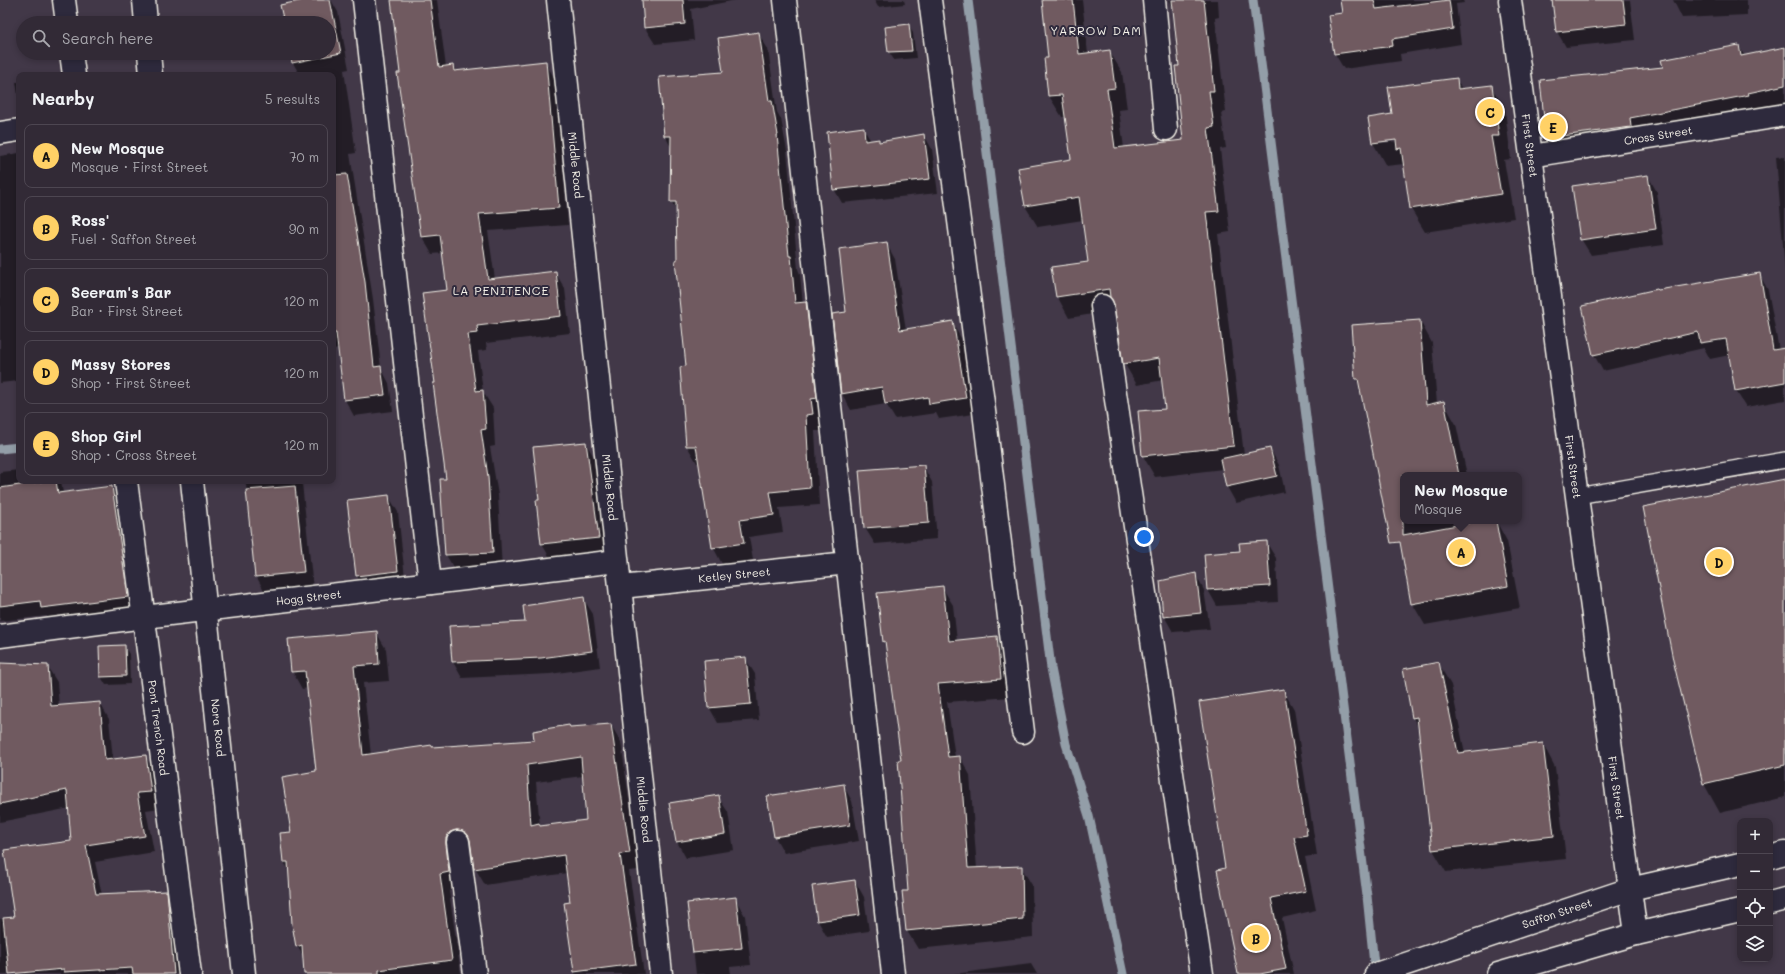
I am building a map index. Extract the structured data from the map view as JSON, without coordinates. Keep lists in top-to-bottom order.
{
  "streets": {
    "street": [
      "Cross Street",
      "First Street",
      "Middle Road",
      "Ketley Street",
      "Hogg Street",
      "Pont Trench Road",
      "Nora Road",
      "Saffon Street"
    ]
  },
  "crossings": [
    ["Cross Street", "First Street"],
    ["First Street", "Saffon Street"],
    ["Middle Road", "Ketley Street"],
    ["Middle Road", "Hogg Street"],
    ["Hogg Street", "Pont Trench Road"],
    ["Hogg Street", "Nora Road"]
  ],
  "districts": ["YARROW DAM", "LA PENITENCE"],
  "page": {
    "search": "Search here",
    "heading": ["Nearby", "5 results"],
    "pins": [
      "C",
      "E",
      "A",
      "D",
      "B"
    ],
    "list": [
      {
        "mark": "A",
        "name": "New Mosque",
        "note": "Mosque · First Street",
        "value": "70 m"
      },
      {
        "mark": "B",
        "name": "Ross'",
        "note": "Fuel · Saffon Street",
        "value": "90 m"
      },
      {
        "mark": "C",
        "name": "Seeram's Bar",
        "note": "Bar · First Street",
        "value": "120 m"
      },
      {
        "mark": "D",
        "name": "Massy Stores",
        "note": "Shop · First Street",
        "value": "120 m"
      },
      {
        "mark": "E",
        "name": "Shop Girl",
        "note": "Shop · Cross Street",
        "value": "120 m"
      }
    ],
    "popup": ["New Mosque", "Mosque"],
    "map_buttons": ["+", "−"]
  }
}
